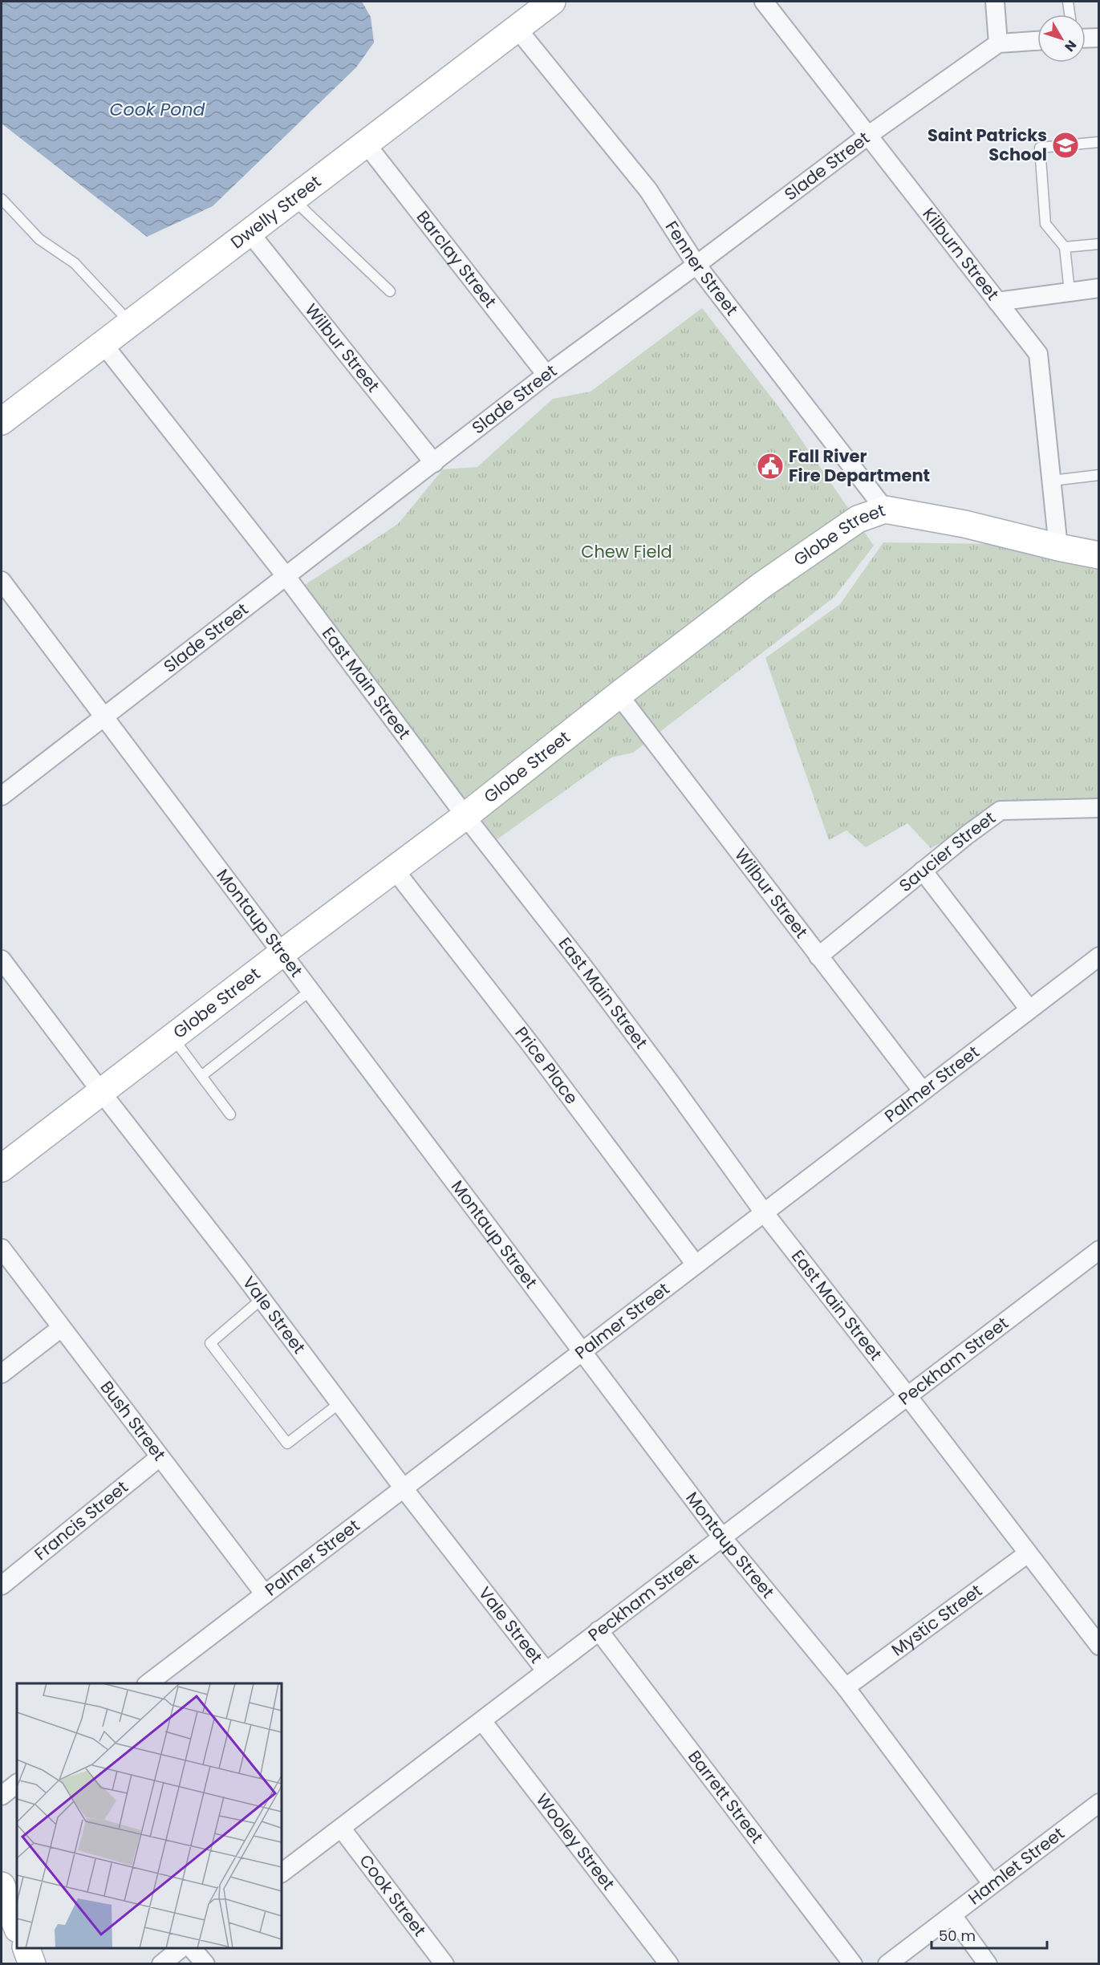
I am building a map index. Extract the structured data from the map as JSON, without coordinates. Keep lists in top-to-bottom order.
{
  "streets": {
    "main road": ["Dwelly Street", "Globe Street"],
    "street": [
      "Slade Street",
      "Kilburn Street",
      "Barclay Street",
      "Fenner Street",
      "Wilbur Street",
      "East Main Street",
      "Saucier Street",
      "Montaup Street",
      "Price Place",
      "Palmer Street",
      "Vale Street",
      "Peckham Street",
      "Bush Street",
      "Francis Street",
      "Mystic Street",
      "Barrett Street",
      "Wooley Street",
      "Hamlet Street",
      "Cook Street"
    ]
  },
  "crossings": [
    ["Slade Street", "Kilburn Street"],
    ["Slade Street", "Barclay Street"],
    ["Slade Street", "Fenner Street"],
    ["Slade Street", "Wilbur Street"],
    ["Slade Street", "East Main Street"],
    ["Slade Street", "Montaup Street"],
    ["Dwelly Street", "Barclay Street"],
    ["Dwelly Street", "Fenner Street"],
    ["Dwelly Street", "Wilbur Street"],
    ["Dwelly Street", "East Main Street"],
    ["Kilburn Street", "Globe Street"],
    ["Fenner Street", "Globe Street"],
    ["Wilbur Street", "Globe Street"],
    ["Wilbur Street", "Saucier Street"],
    ["Wilbur Street", "Palmer Street"],
    ["Globe Street", "East Main Street"],
    ["Globe Street", "Montaup Street"],
    ["Globe Street", "Price Place"],
    ["Globe Street", "Vale Street"],
    ["East Main Street", "Palmer Street"],
    ["East Main Street", "Peckham Street"],
    ["East Main Street", "Mystic Street"],
    ["Montaup Street", "Palmer Street"],
    ["Montaup Street", "Peckham Street"],
    ["Montaup Street", "Mystic Street"],
    ["Montaup Street", "Hamlet Street"],
    ["Price Place", "Palmer Street"],
    ["Palmer Street", "Vale Street"],
    ["Palmer Street", "Bush Street"],
    ["Vale Street", "Peckham Street"],
    ["Peckham Street", "Barrett Street"],
    ["Peckham Street", "Wooley Street"],
    ["Peckham Street", "Cook Street"],
    ["Bush Street", "Francis Street"]
  ],
  "water": ["Cook Pond"],
  "parks": ["Chew Field"],
  "places": {
    "school or university": ["Saint Patricks School"],
    "public building": ["Fall River Fire Department"]
  },
  "scale_bar": "50 m",
  "north": "bottom right"
}
